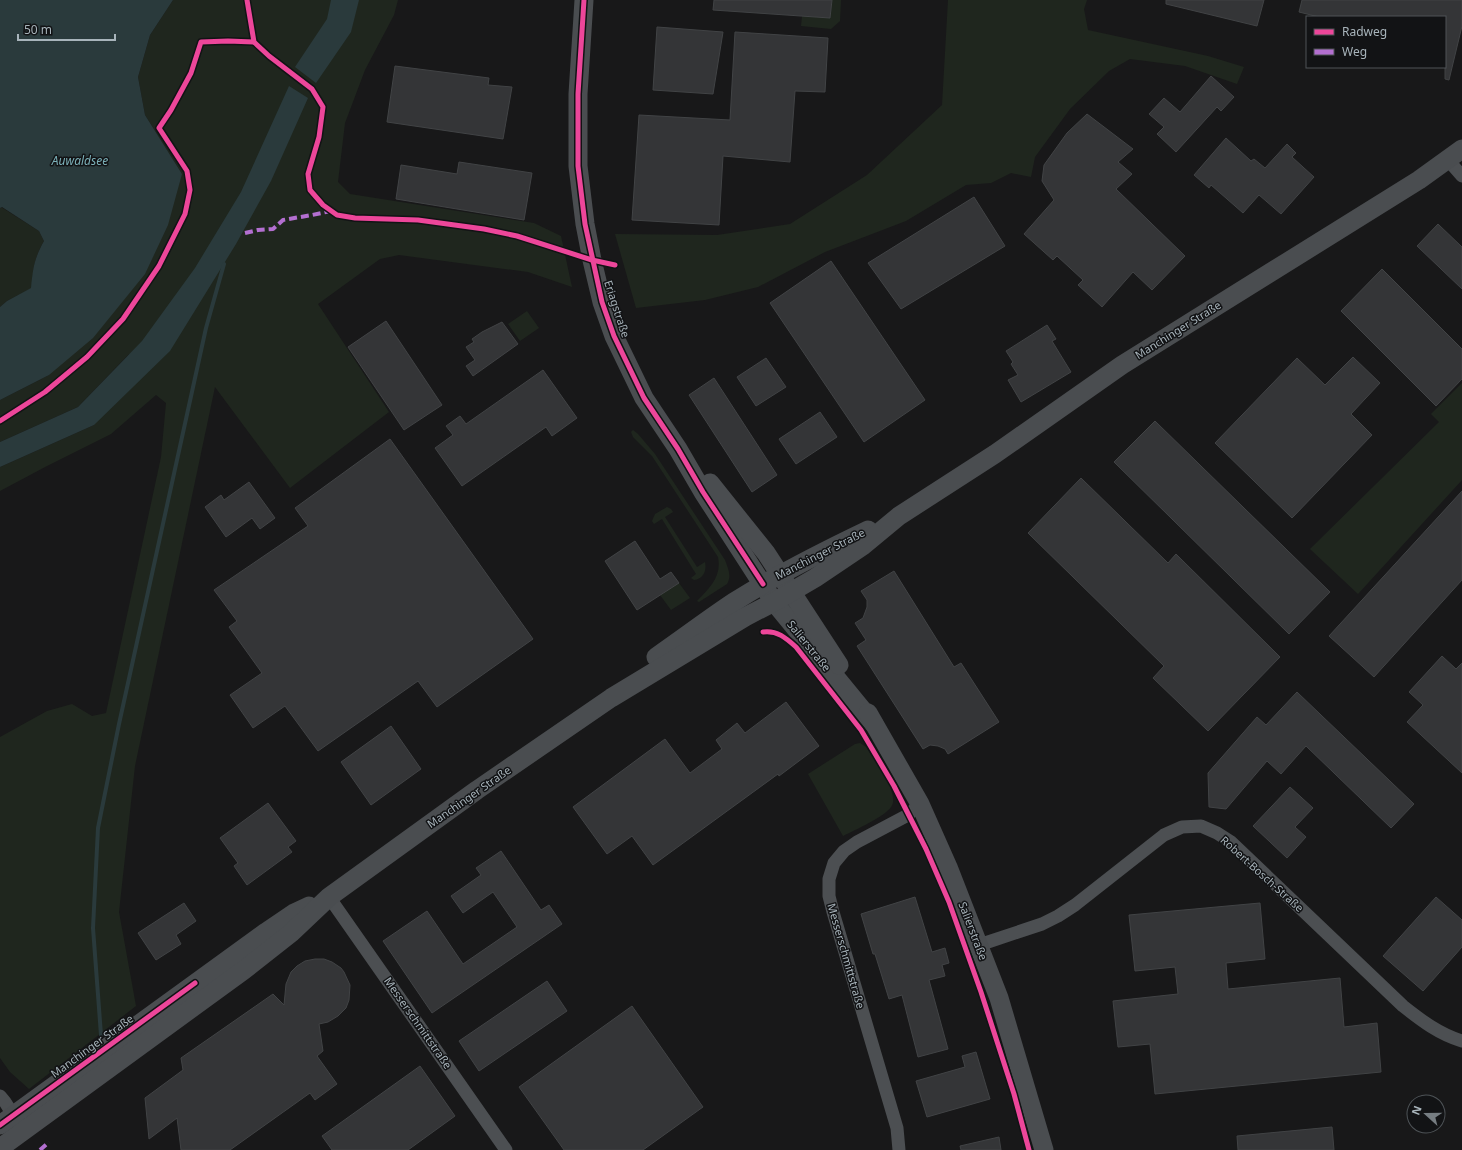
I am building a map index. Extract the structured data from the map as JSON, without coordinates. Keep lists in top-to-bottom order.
{
  "streets": {
    "main road": ["Eriagstraße", "Manchinger Straße", "Salierstraße"],
    "street": ["Robert-Bosch-Straße", "Messerschmittstraße"]
  },
  "crossings": [
    ["Eriagstraße", "Manchinger Straße"],
    ["Eriagstraße", "Salierstraße"],
    ["Manchinger Straße", "Salierstraße"],
    ["Manchinger Straße", "Messerschmittstraße"],
    ["Salierstraße", "Robert-Bosch-Straße"],
    ["Salierstraße", "Messerschmittstraße"]
  ],
  "water": ["Auwaldsee"],
  "legend": ["Radweg", "Weg"],
  "scale_bar": "50 m",
  "north": "left"
}
